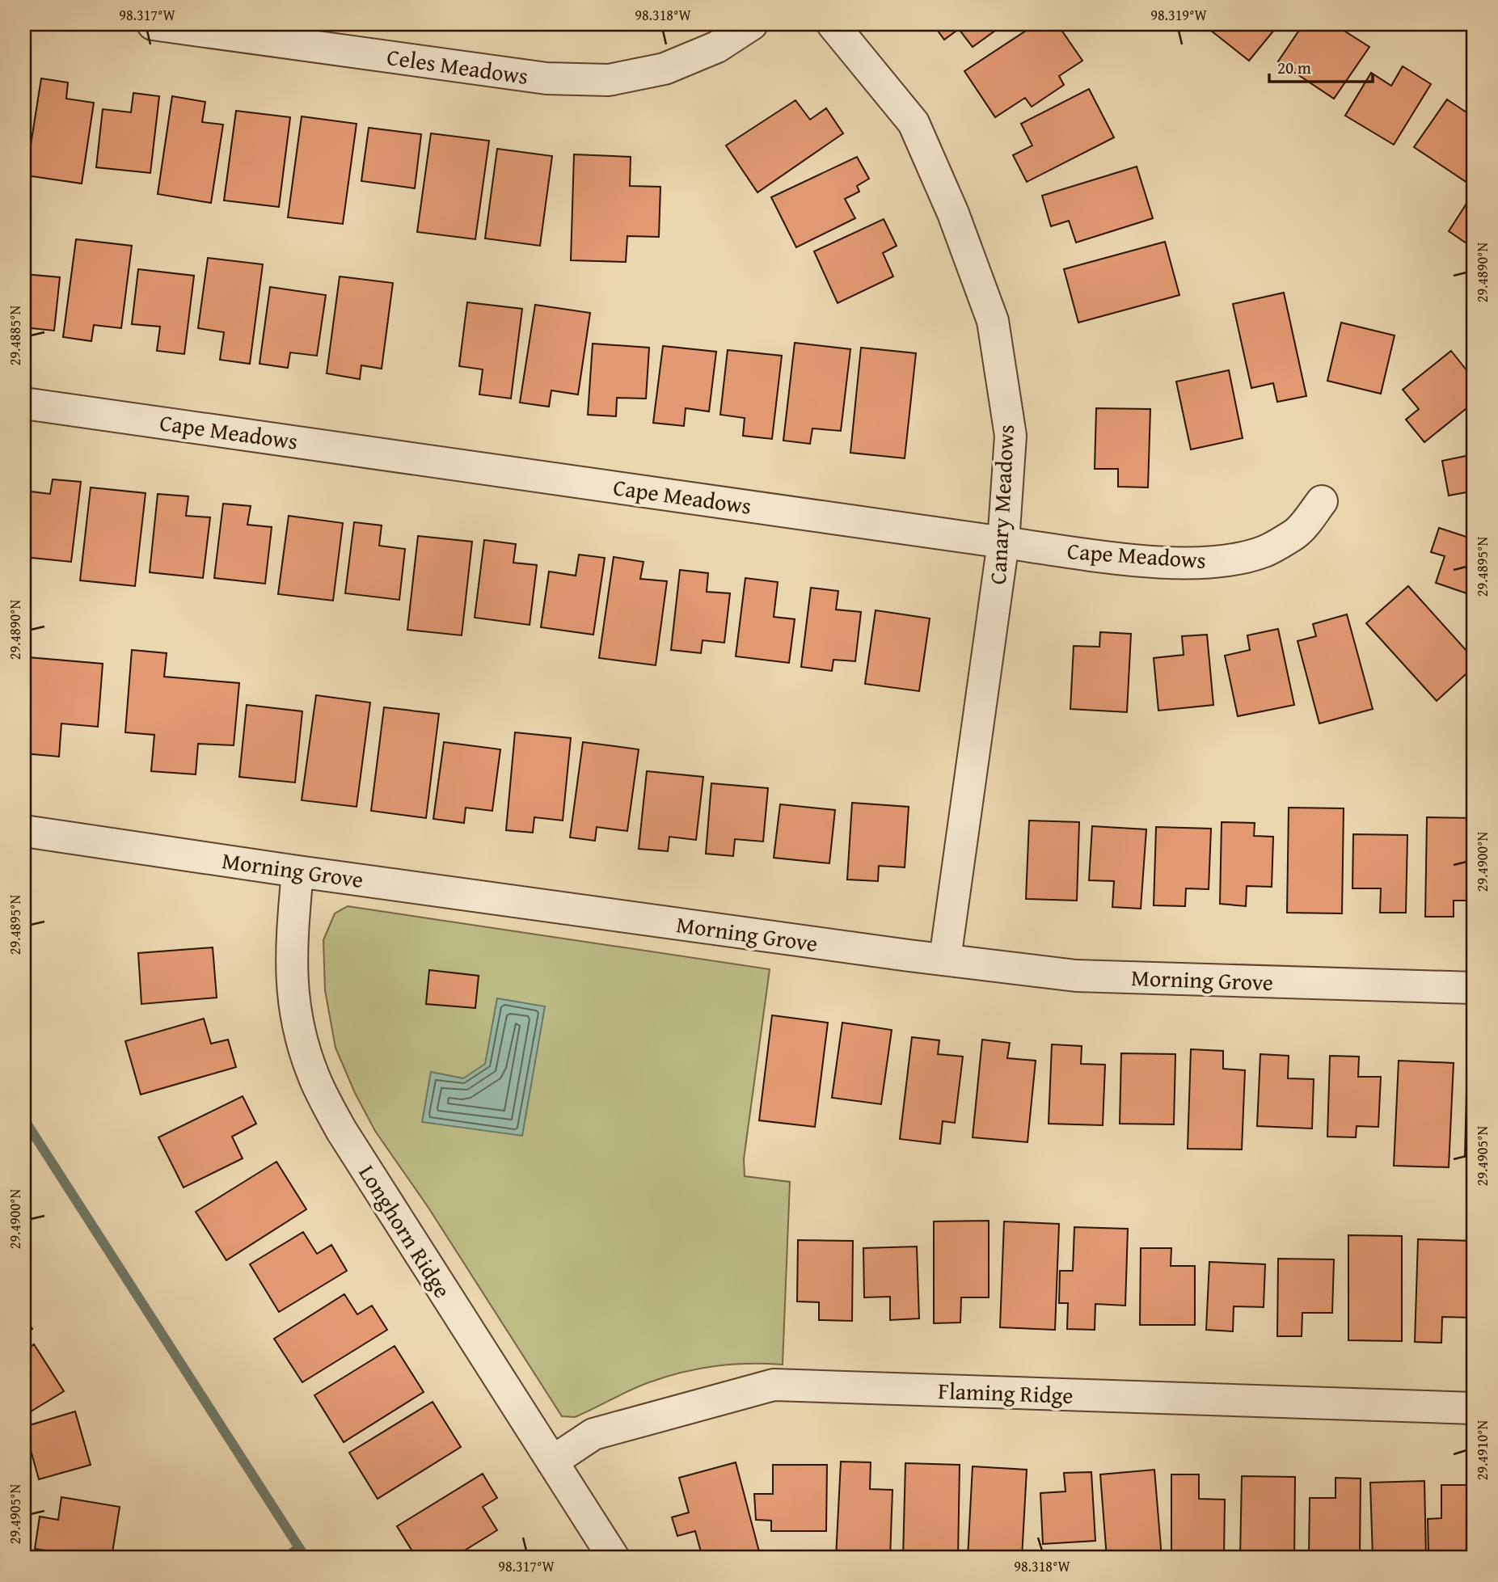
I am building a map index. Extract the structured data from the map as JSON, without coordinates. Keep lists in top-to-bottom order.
{
  "streets": {
    "street": [
      "Celes Meadows",
      "Cape Meadows",
      "Canary Meadows",
      "Morning Grove",
      "Longhorn Ridge",
      "Flaming Ridge"
    ]
  },
  "crossings": [
    ["Cape Meadows", "Canary Meadows"],
    ["Canary Meadows", "Morning Grove"],
    ["Morning Grove", "Longhorn Ridge"],
    ["Longhorn Ridge", "Flaming Ridge"]
  ],
  "scale_bar": "20 m",
  "coordinates": [
    "98.317°W",
    "98.318°W",
    "98.319°W",
    "29.4890°N",
    "29.4885°N",
    "29.4895°N",
    "29.4900°N",
    "29.4905°N",
    "29.4910°N"
  ]
}
